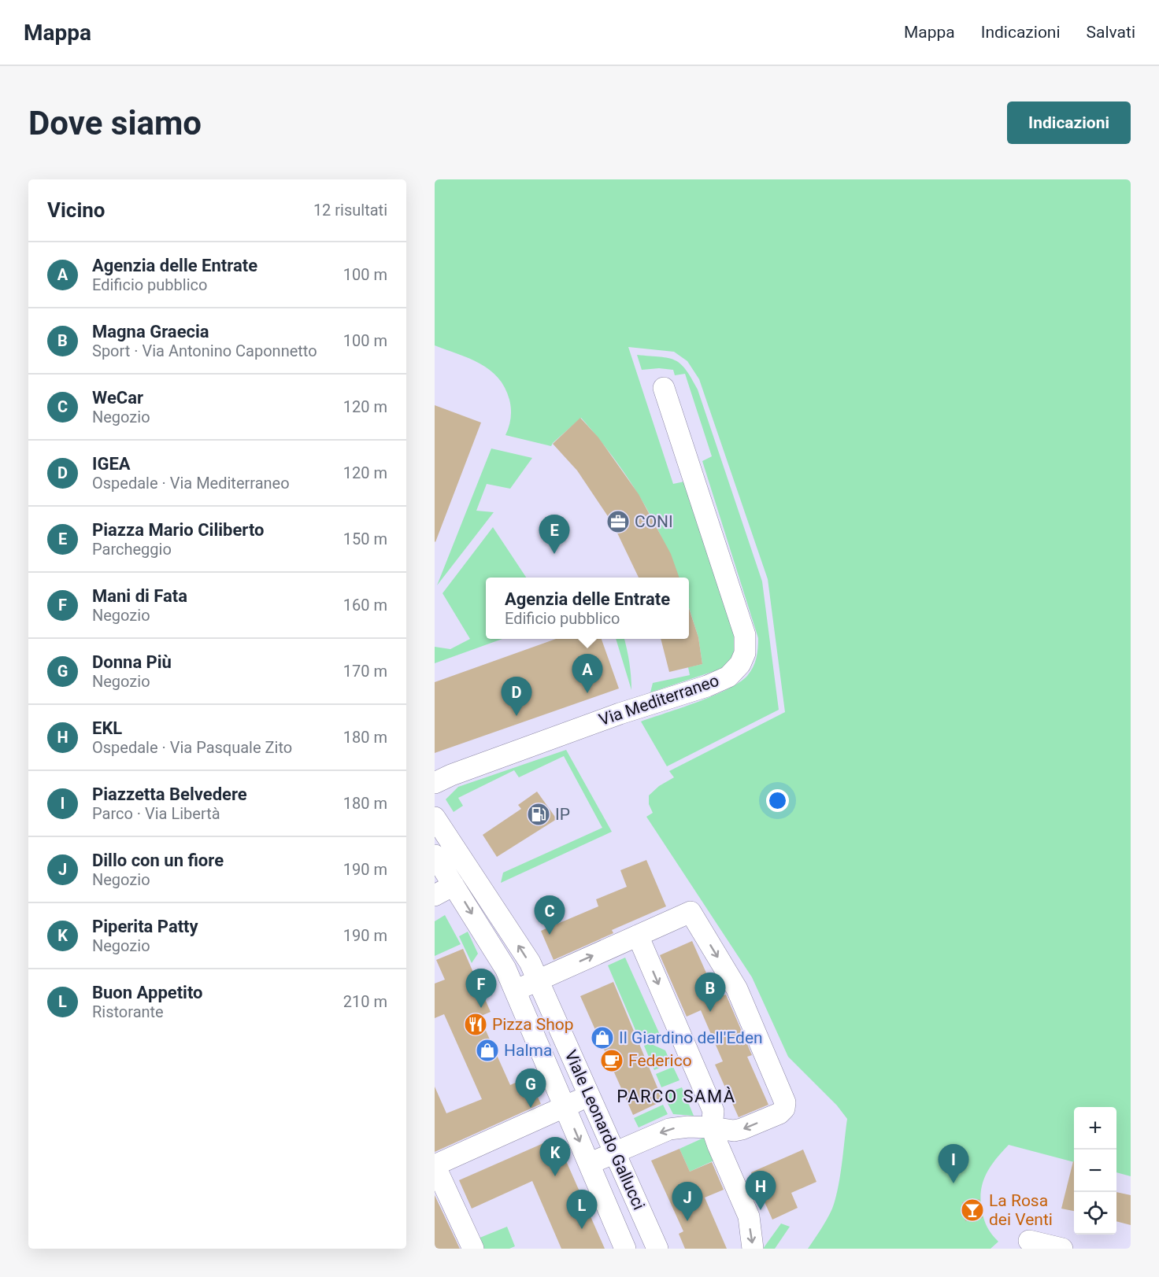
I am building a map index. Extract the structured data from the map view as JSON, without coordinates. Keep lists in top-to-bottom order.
{
  "streets": {
    "street": ["Via Mediterraneo", "Viale Leonardo Gallucci"]
  },
  "districts": ["PARCO SAMÀ"],
  "places": {
    "office": ["CONI"],
    "fuel station": ["IP"],
    "restaurant": ["Pizza Shop"],
    "shop": ["Il Giardino dell'Eden", "Halma"],
    "cafe": ["Federico"],
    "bar": ["La Rosa dei Venti"]
  },
  "page": {
    "header": "Mappa",
    "nav": ["Mappa", "Indicazioni", "Salvati"],
    "buttons": "Indicazioni",
    "title": "Dove siamo",
    "heading": ["Vicino", "12 risultati"],
    "list": [
      {
        "mark": "A",
        "name": "Agenzia delle Entrate",
        "note": "Edificio pubblico",
        "value": "100 m"
      },
      {
        "mark": "B",
        "name": "Magna Graecia",
        "note": "Sport · Via Antonino Caponnetto",
        "value": "100 m"
      },
      {
        "mark": "C",
        "name": "WeCar",
        "note": "Negozio",
        "value": "120 m"
      },
      {
        "mark": "D",
        "name": "IGEA",
        "note": "Ospedale · Via Mediterraneo",
        "value": "120 m"
      },
      {
        "mark": "E",
        "name": "Piazza Mario Ciliberto",
        "note": "Parcheggio",
        "value": "150 m"
      },
      {
        "mark": "F",
        "name": "Mani di Fata",
        "note": "Negozio",
        "value": "160 m"
      },
      {
        "mark": "G",
        "name": "Donna Più",
        "note": "Negozio",
        "value": "170 m"
      },
      {
        "mark": "H",
        "name": "EKL",
        "note": "Ospedale · Via Pasquale Zito",
        "value": "180 m"
      },
      {
        "mark": "I",
        "name": "Piazzetta Belvedere",
        "note": "Parco · Via Libertà",
        "value": "180 m"
      },
      {
        "mark": "J",
        "name": "Dillo con un fiore",
        "note": "Negozio",
        "value": "190 m"
      },
      {
        "mark": "K",
        "name": "Piperita Patty",
        "note": "Negozio",
        "value": "190 m"
      },
      {
        "mark": "L",
        "name": "Buon Appetito",
        "note": "Ristorante",
        "value": "210 m"
      }
    ],
    "pins": [
      "E",
      "A",
      "D",
      "C",
      "F",
      "B",
      "G",
      "K",
      "I",
      "H",
      "J",
      "L"
    ],
    "popup": ["Agenzia delle Entrate", "Edificio pubblico"],
    "map_buttons": ["+", "−"]
  }
}
